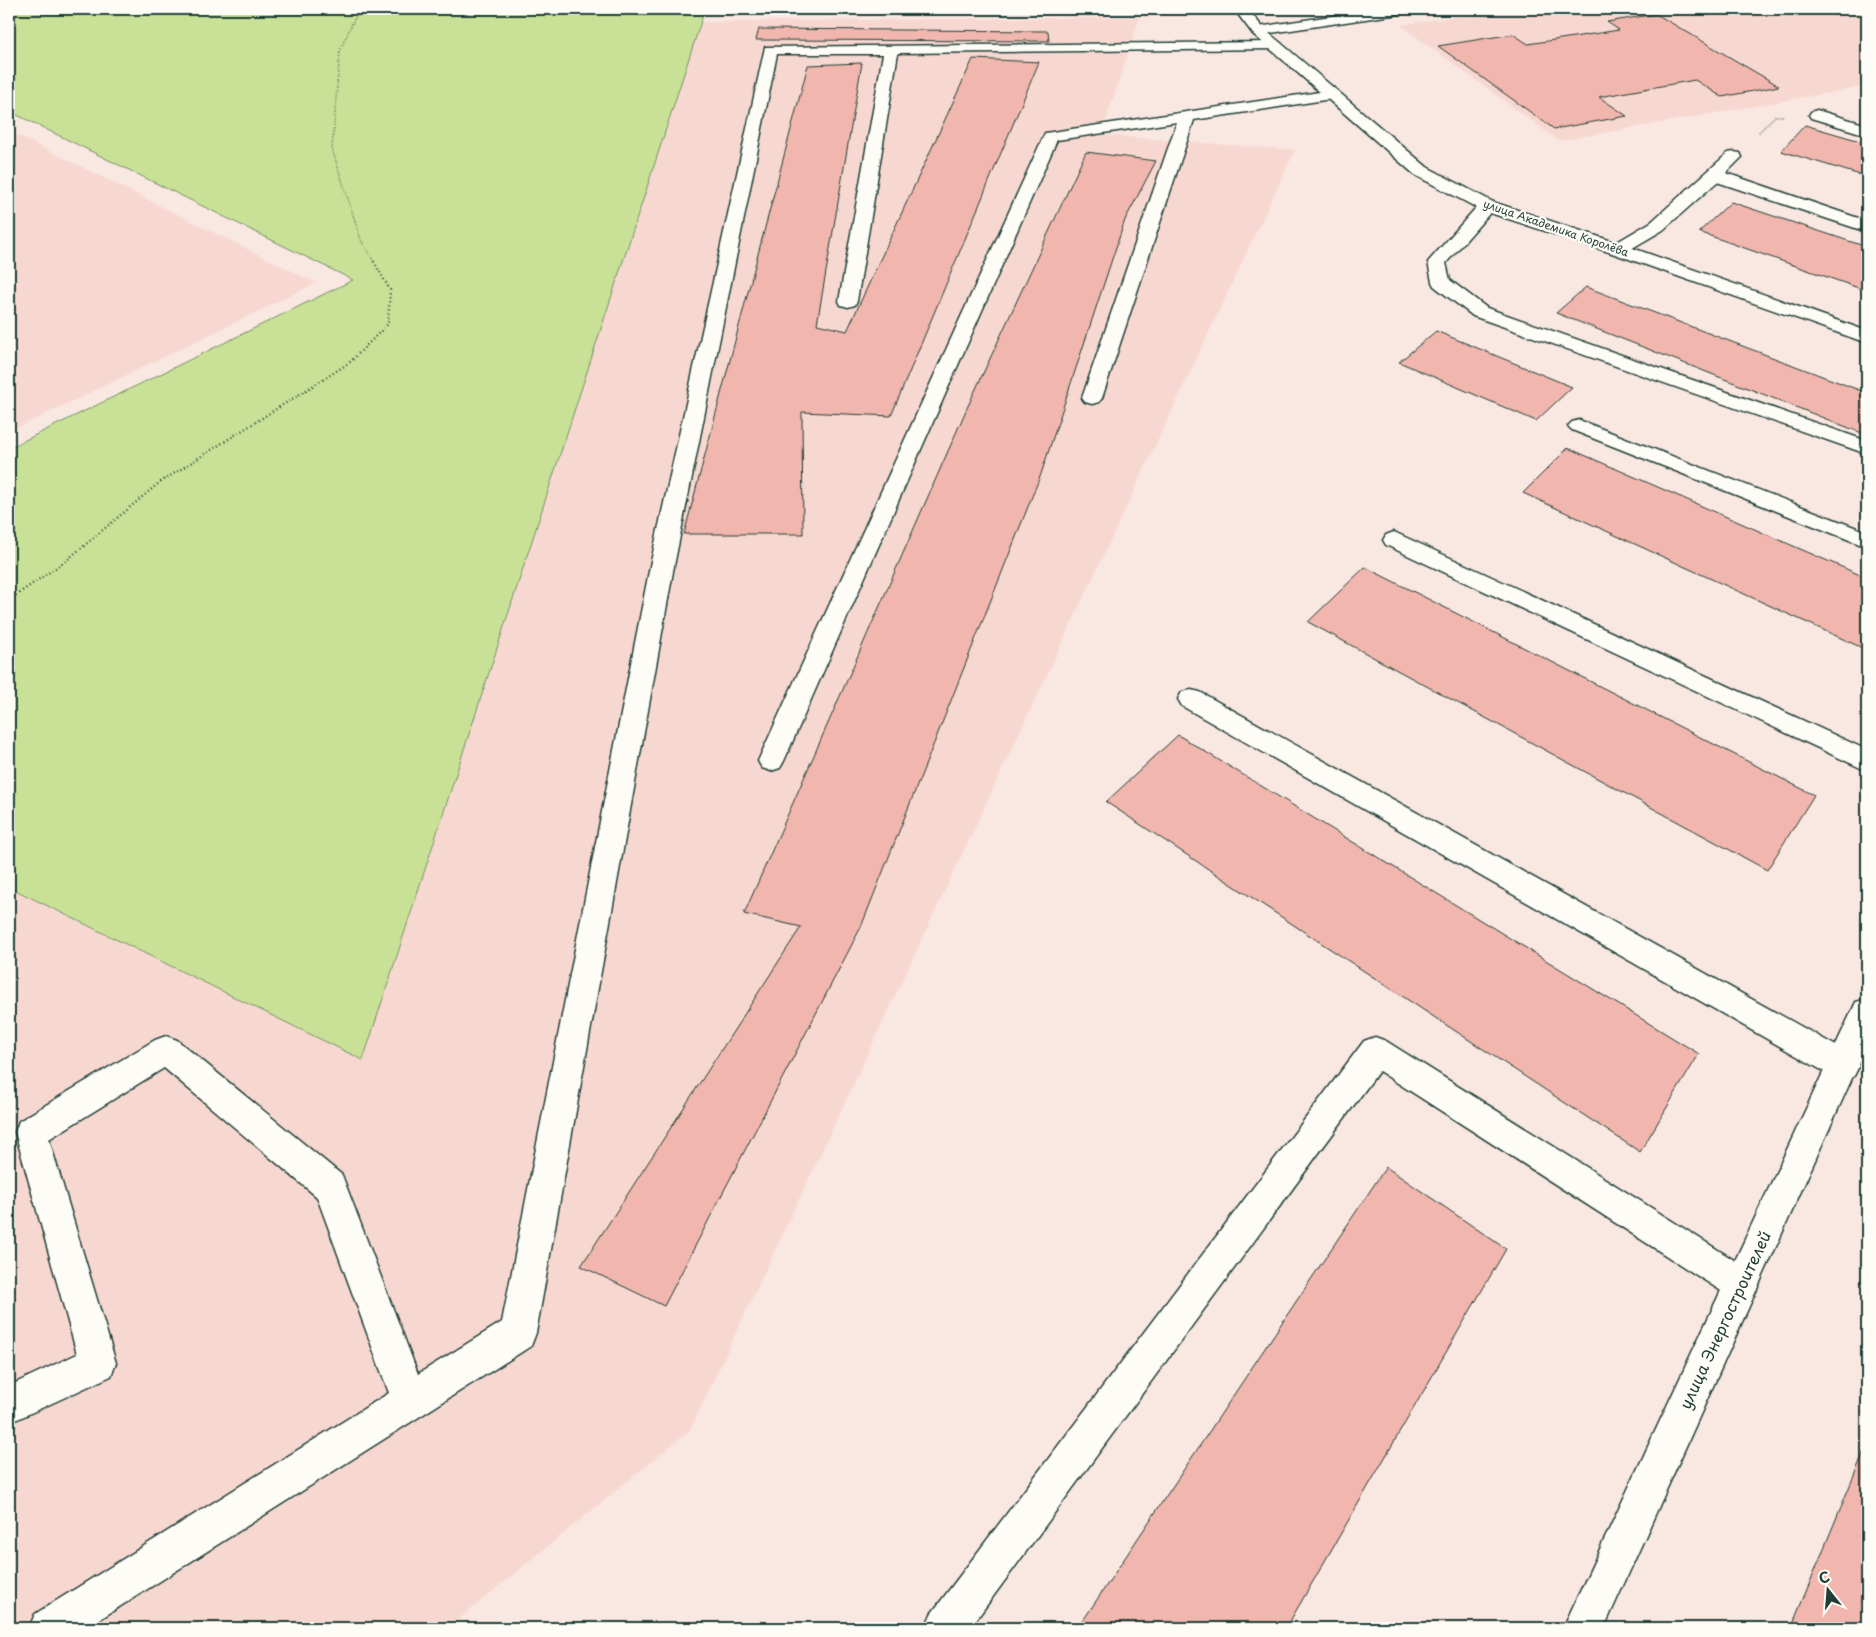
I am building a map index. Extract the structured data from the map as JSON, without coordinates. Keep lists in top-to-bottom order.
{
  "streets": {
    "street": ["улица Академика Королёва", "улица Энергостроителей"]
  },
  "north": "top"
}
